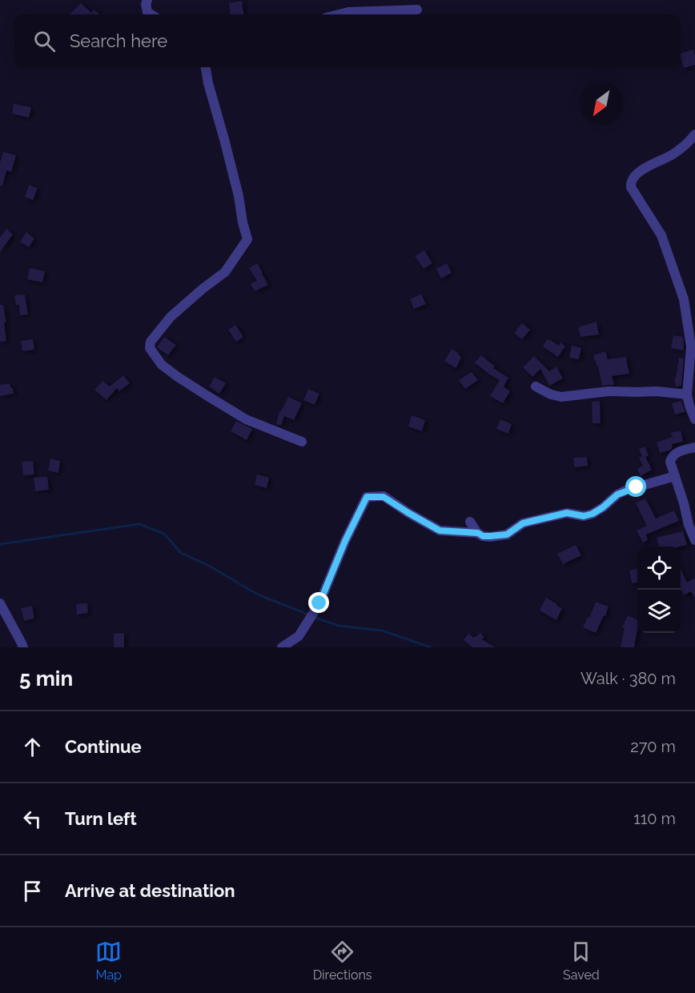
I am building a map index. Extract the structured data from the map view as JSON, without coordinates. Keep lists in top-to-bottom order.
{
  "north": "bottom left",
  "page": {
    "search": "Search here",
    "heading": ["5 min", "Walk · 380 m"],
    "list": [
      ["Continue", "270 m"],
      ["Turn left", "110 m"],
      "Arrive at destination"
    ],
    "nav": ["Map", "Directions", "Saved"]
  }
}
